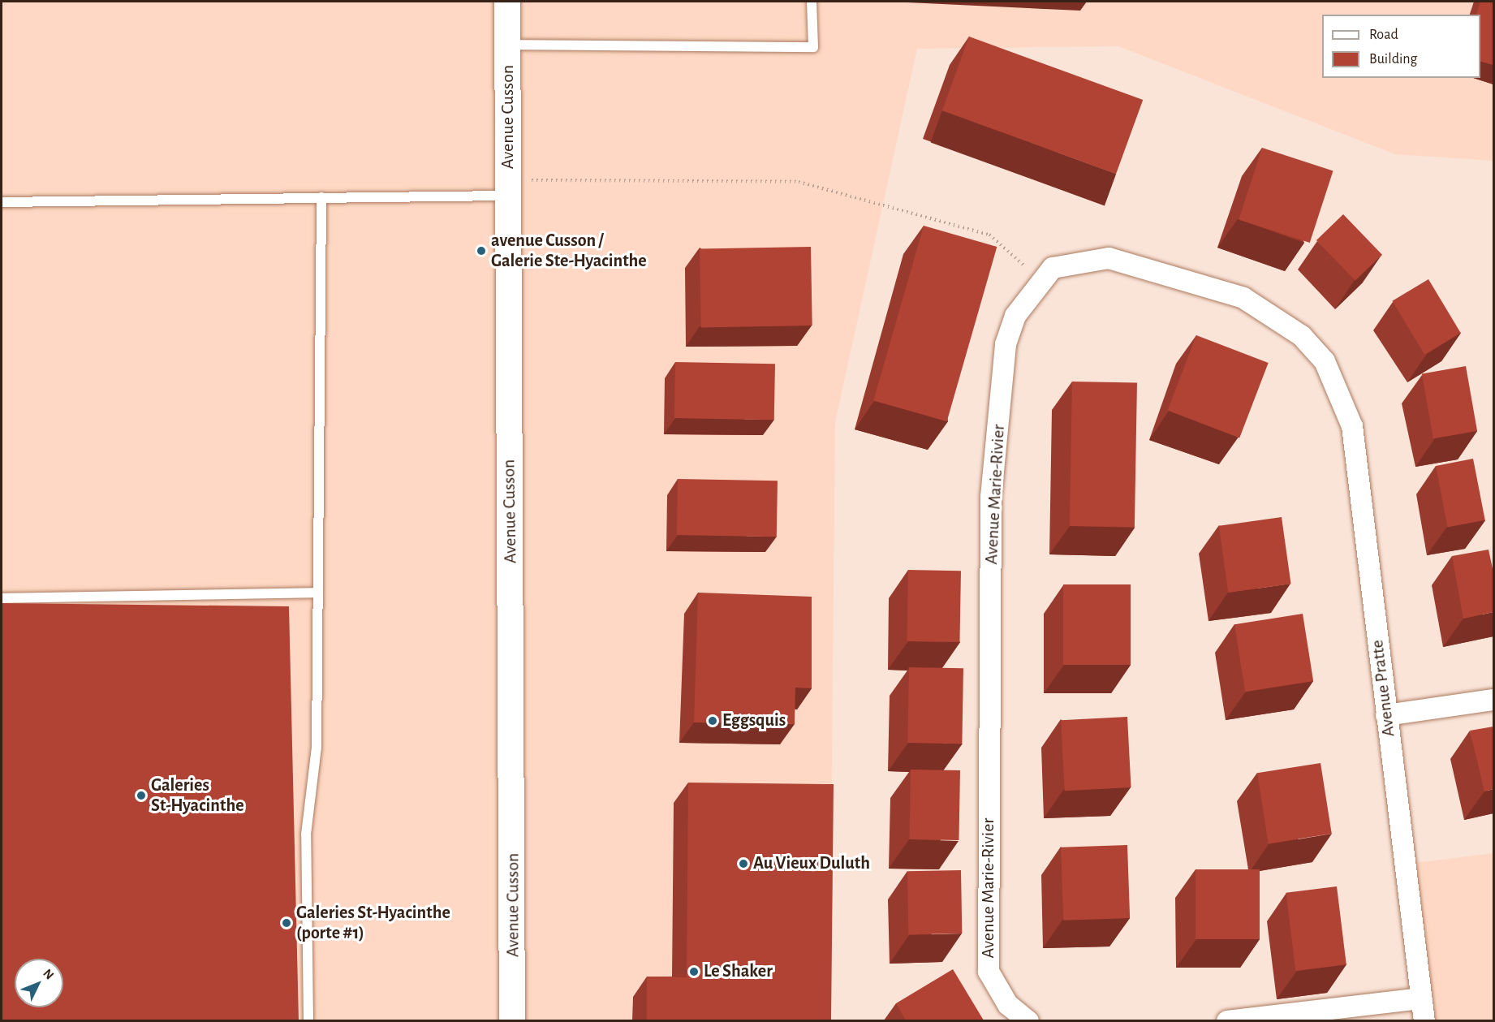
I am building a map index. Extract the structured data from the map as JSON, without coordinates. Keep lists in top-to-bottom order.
{
  "streets": {
    "street": ["Avenue Cusson", "Avenue Marie-Rivier", "Avenue Pratte"]
  },
  "crossings": [
    ["Avenue Marie-Rivier", "Avenue Pratte"]
  ],
  "places": [
    "avenue Cusson / Galerie Ste-Hyacinthe",
    "Eggsquis",
    "Galeries St-Hyacinthe",
    "Au Vieux Duluth",
    "Galeries St-Hyacinthe (porte #1)",
    "Le Shaker"
  ],
  "legend": ["Road", "Building"],
  "north": "top right"
}
